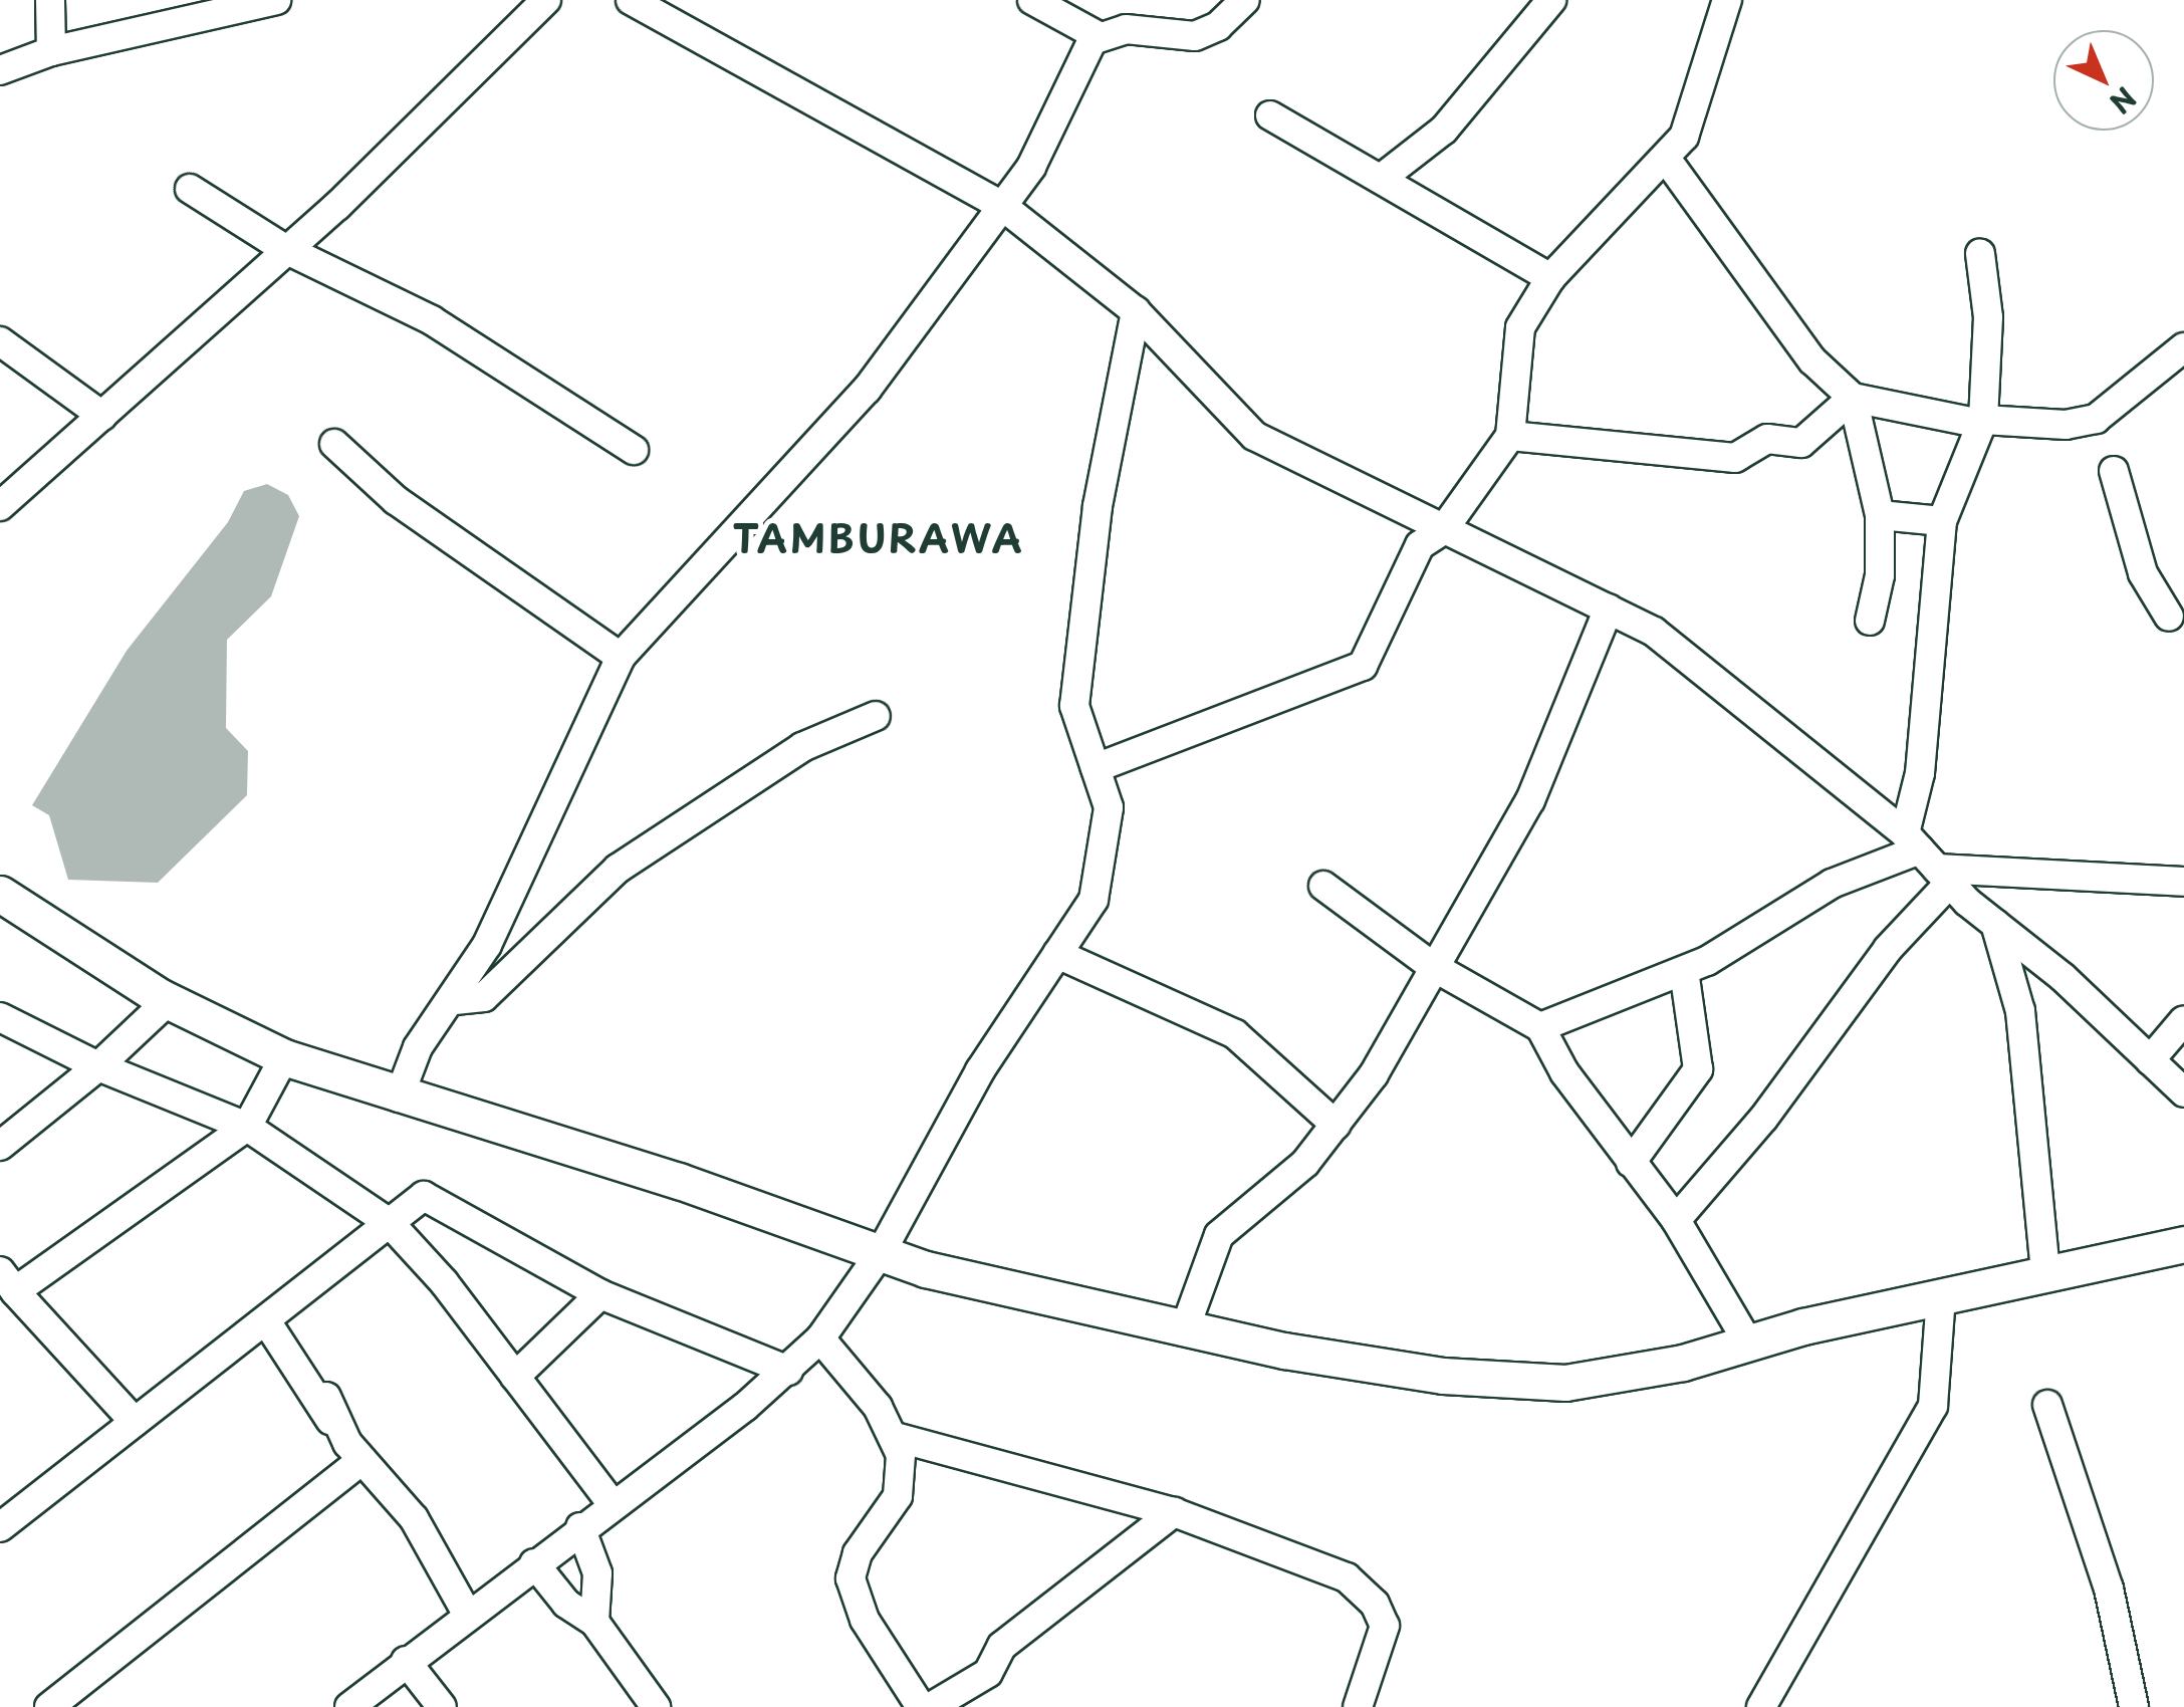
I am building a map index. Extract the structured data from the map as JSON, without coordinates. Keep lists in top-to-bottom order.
{
  "districts": ["TAMBURAWA"],
  "north": "bottom right"
}
